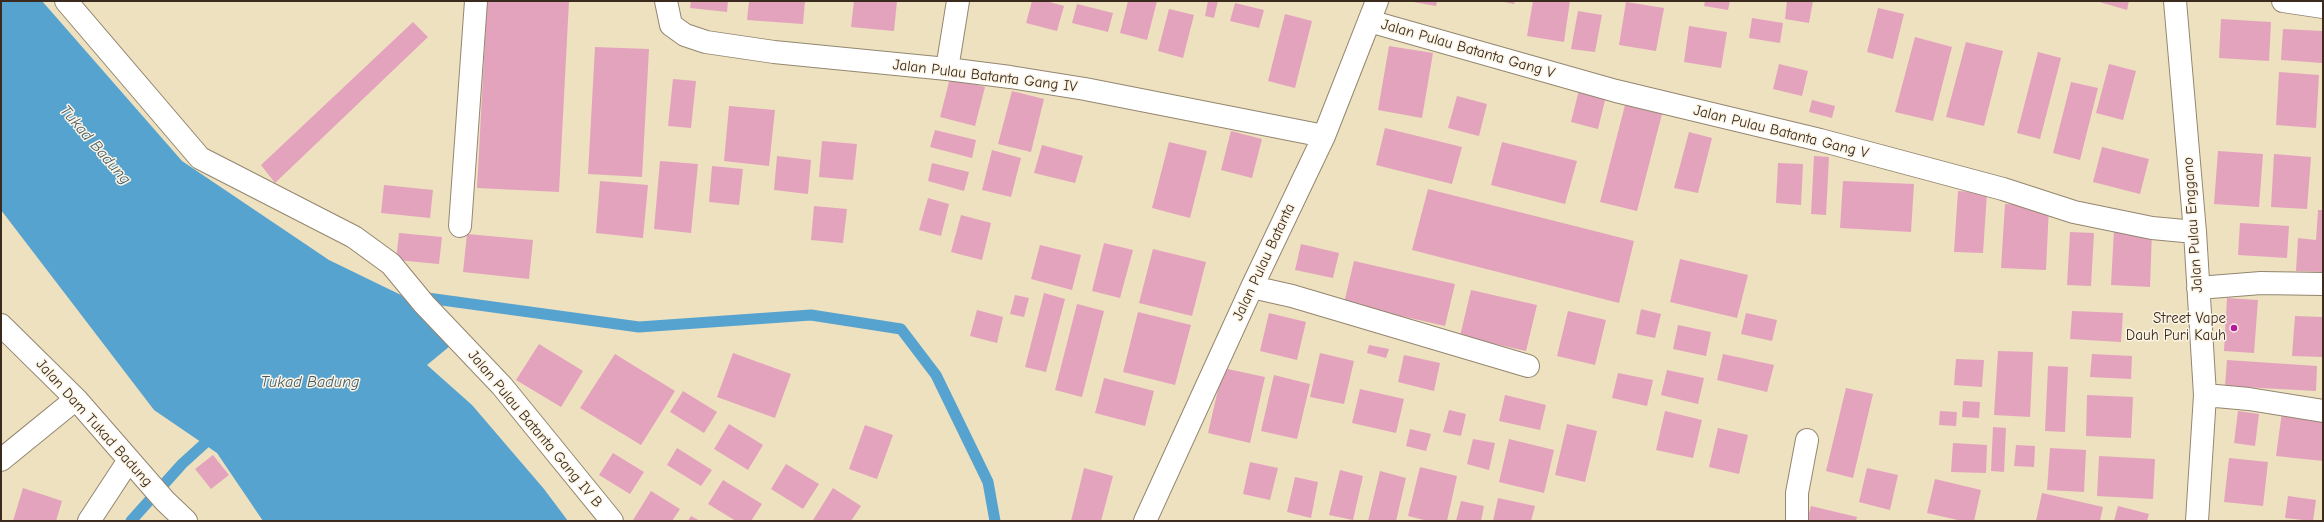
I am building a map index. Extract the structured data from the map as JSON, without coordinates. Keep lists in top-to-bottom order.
{
  "streets": {
    "street": [
      "Jalan Pulau Batanta Gang V",
      "Jalan Pulau Batanta Gang IV",
      "Jalan Pulau Enggano",
      "Jalan Pulau Batanta",
      "Jalan Dam Tukad Badung",
      "Jalan Pulau Batanta Gang IV B"
    ]
  },
  "crossings": [
    ["Jalan Pulau Batanta Gang V", "Jalan Pulau Enggano"],
    ["Jalan Pulau Batanta Gang V", "Jalan Pulau Batanta"],
    ["Jalan Pulau Batanta Gang IV", "Jalan Pulau Batanta"]
  ],
  "water": ["Tukad Badung"],
  "places": ["Street Vape Dauh Puri Kauh"]
}
